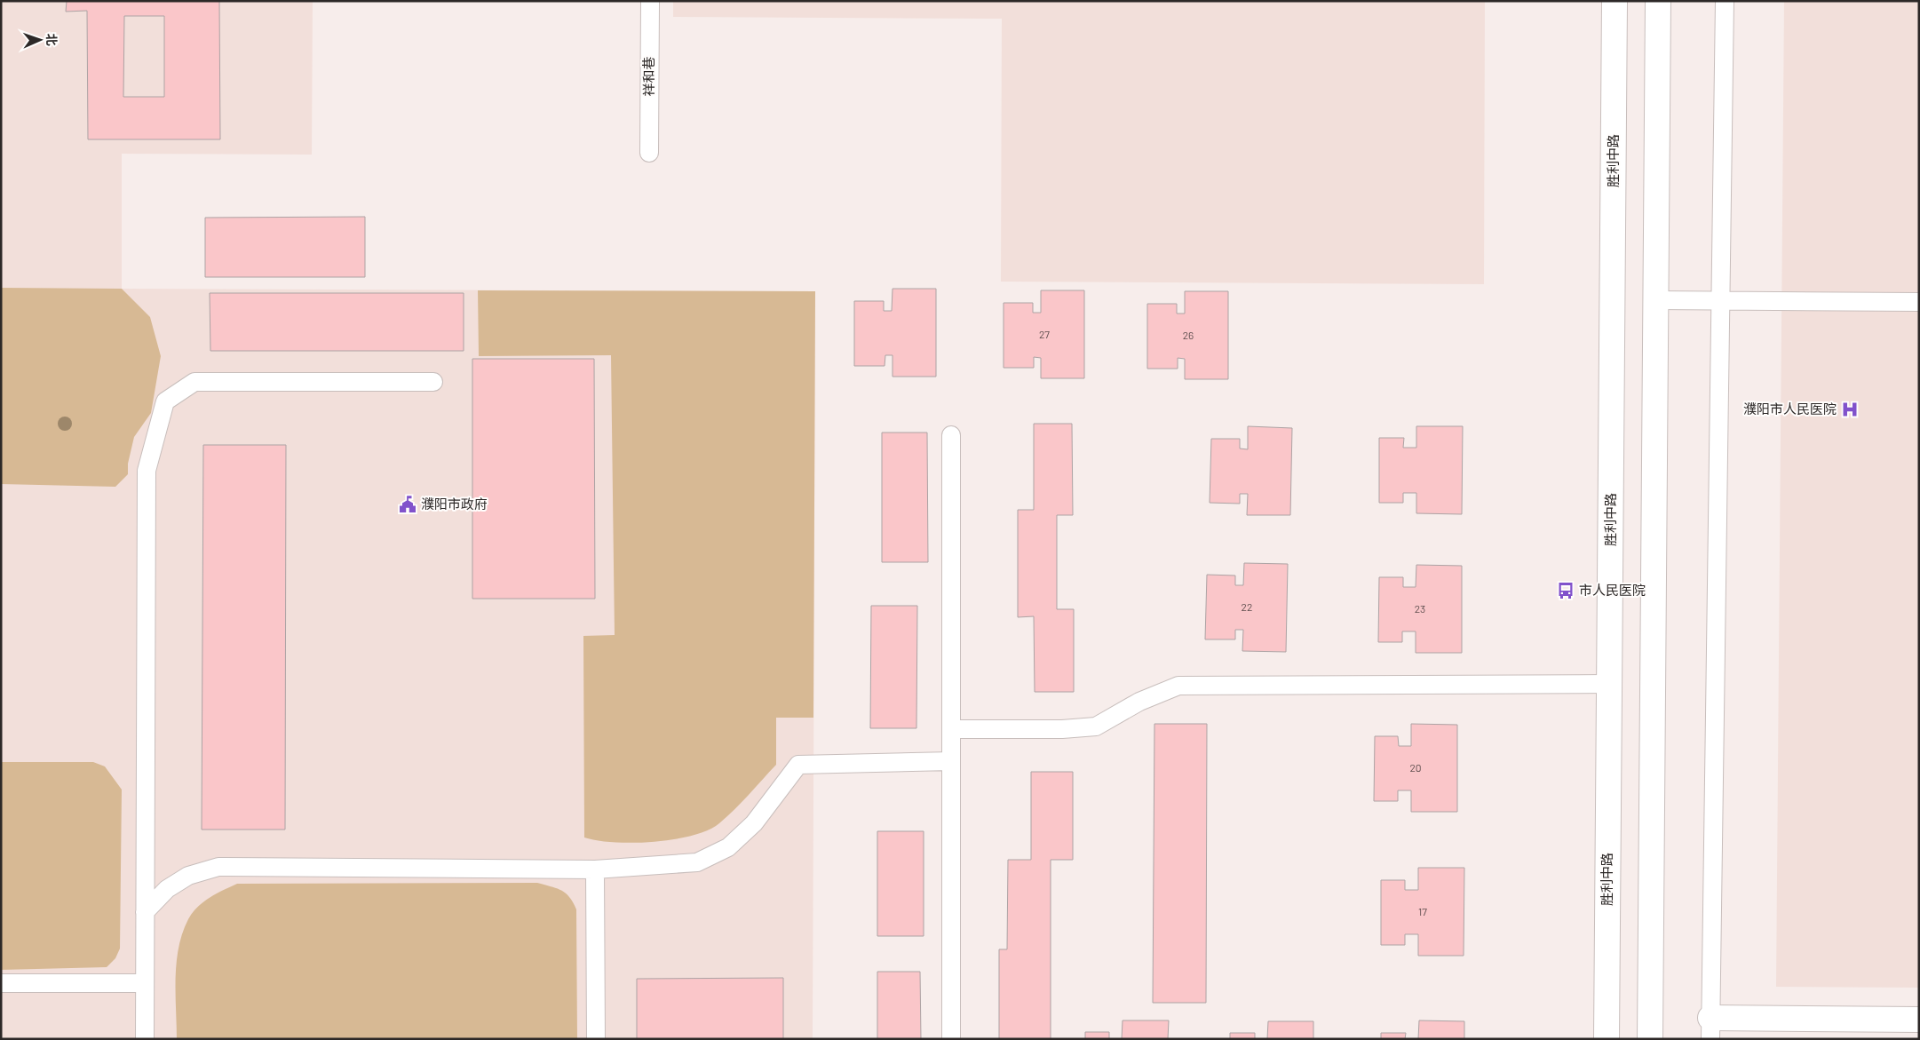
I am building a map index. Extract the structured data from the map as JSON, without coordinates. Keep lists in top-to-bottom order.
{
  "streets": {
    "main road": ["胜利中路"],
    "lane": ["祥和巷"]
  },
  "places": {
    "hospital": ["濮阳市人民医院"],
    "public building": ["濮阳市政府"],
    "bus stop": ["市人民医院"]
  },
  "house_numbers": [
    "27",
    "26",
    "22",
    "23",
    "20",
    "17"
  ],
  "north": "right"
}
